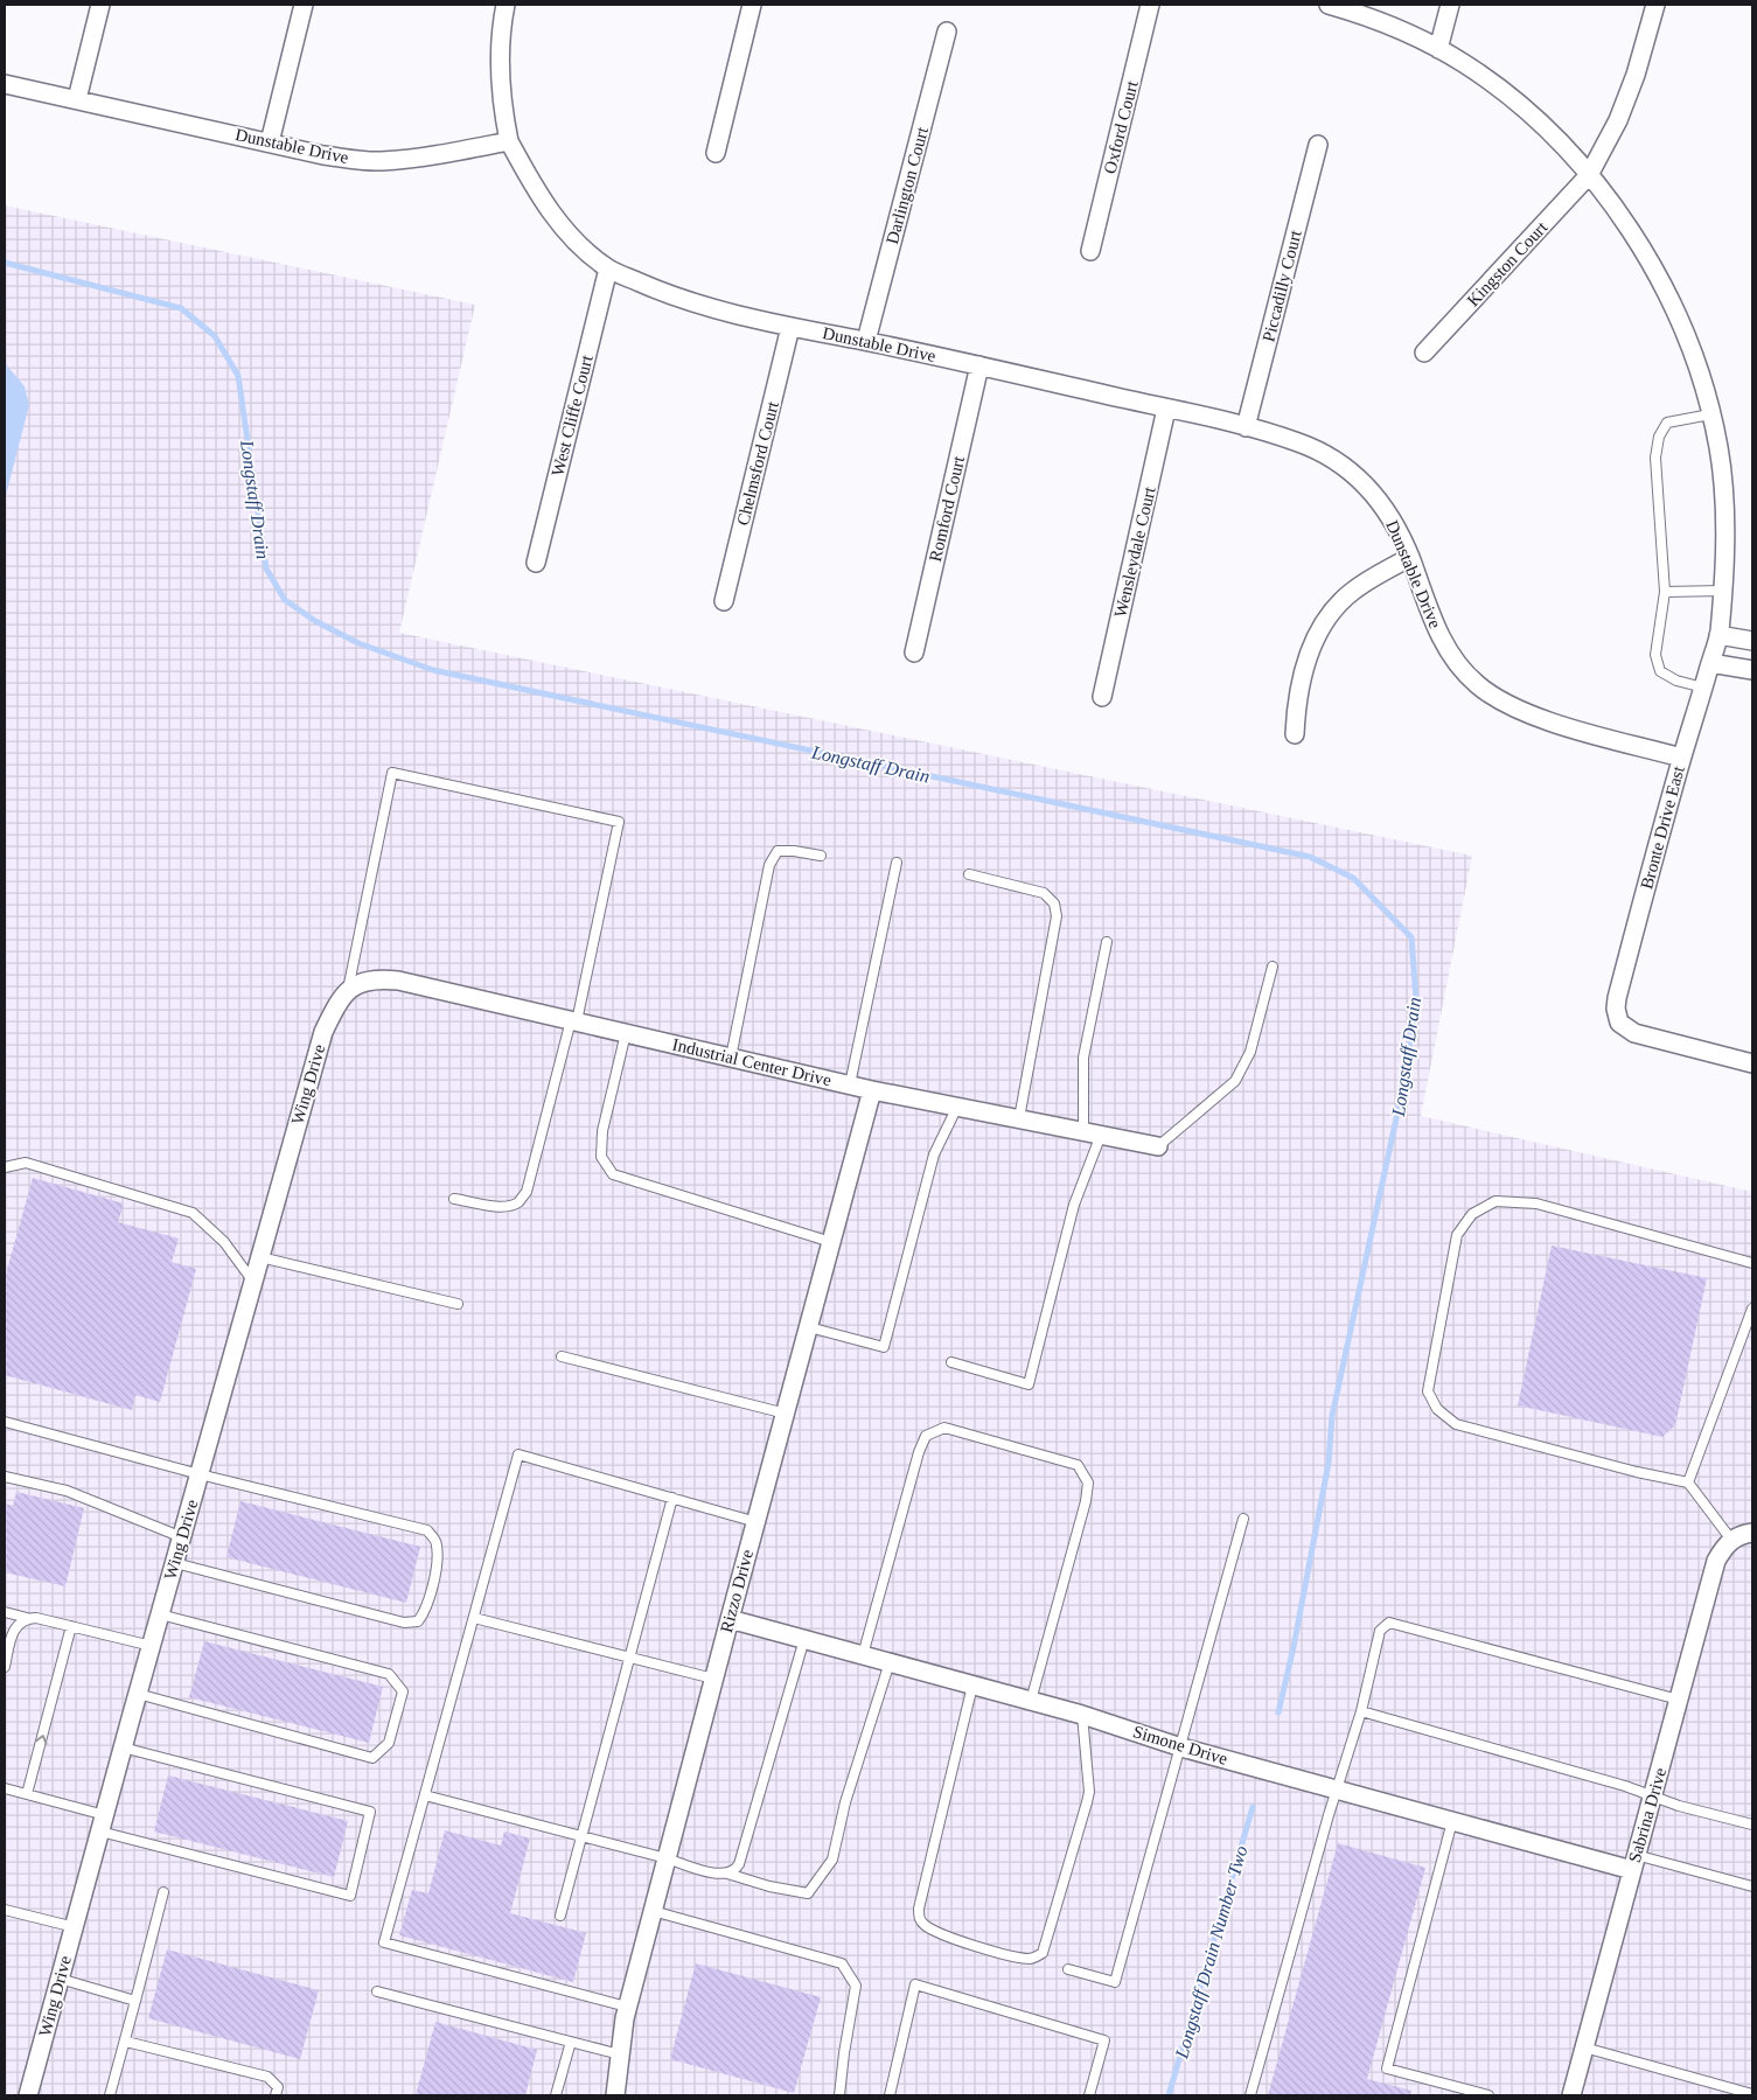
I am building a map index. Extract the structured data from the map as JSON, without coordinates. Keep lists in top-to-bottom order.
{
  "streets": {
    "street": [
      "Oxford Court",
      "Dunstable Drive",
      "Darlington Court",
      "Kingston Court",
      "Piccadilly Court",
      "West Cliffe Court",
      "Chelmsford Court",
      "Romford Court",
      "Wensleydale Court",
      "Bronte Drive East",
      "Industrial Center Drive",
      "Wing Drive",
      "Rizzo Drive",
      "Simone Drive",
      "Sabrina Drive"
    ]
  },
  "crossings": [
    ["Dunstable Drive", "Darlington Court"],
    ["Dunstable Drive", "Piccadilly Court"],
    ["Dunstable Drive", "West Cliffe Court"],
    ["Dunstable Drive", "Chelmsford Court"],
    ["Dunstable Drive", "Romford Court"],
    ["Dunstable Drive", "Wensleydale Court"],
    ["Dunstable Drive", "Bronte Drive East"],
    ["Kingston Court", "Bronte Drive East"],
    ["Industrial Center Drive", "Wing Drive"],
    ["Industrial Center Drive", "Rizzo Drive"],
    ["Rizzo Drive", "Simone Drive"],
    ["Simone Drive", "Sabrina Drive"]
  ],
  "water": ["Longstaff Drain", "Longstaff Drain Number Two"]
}
